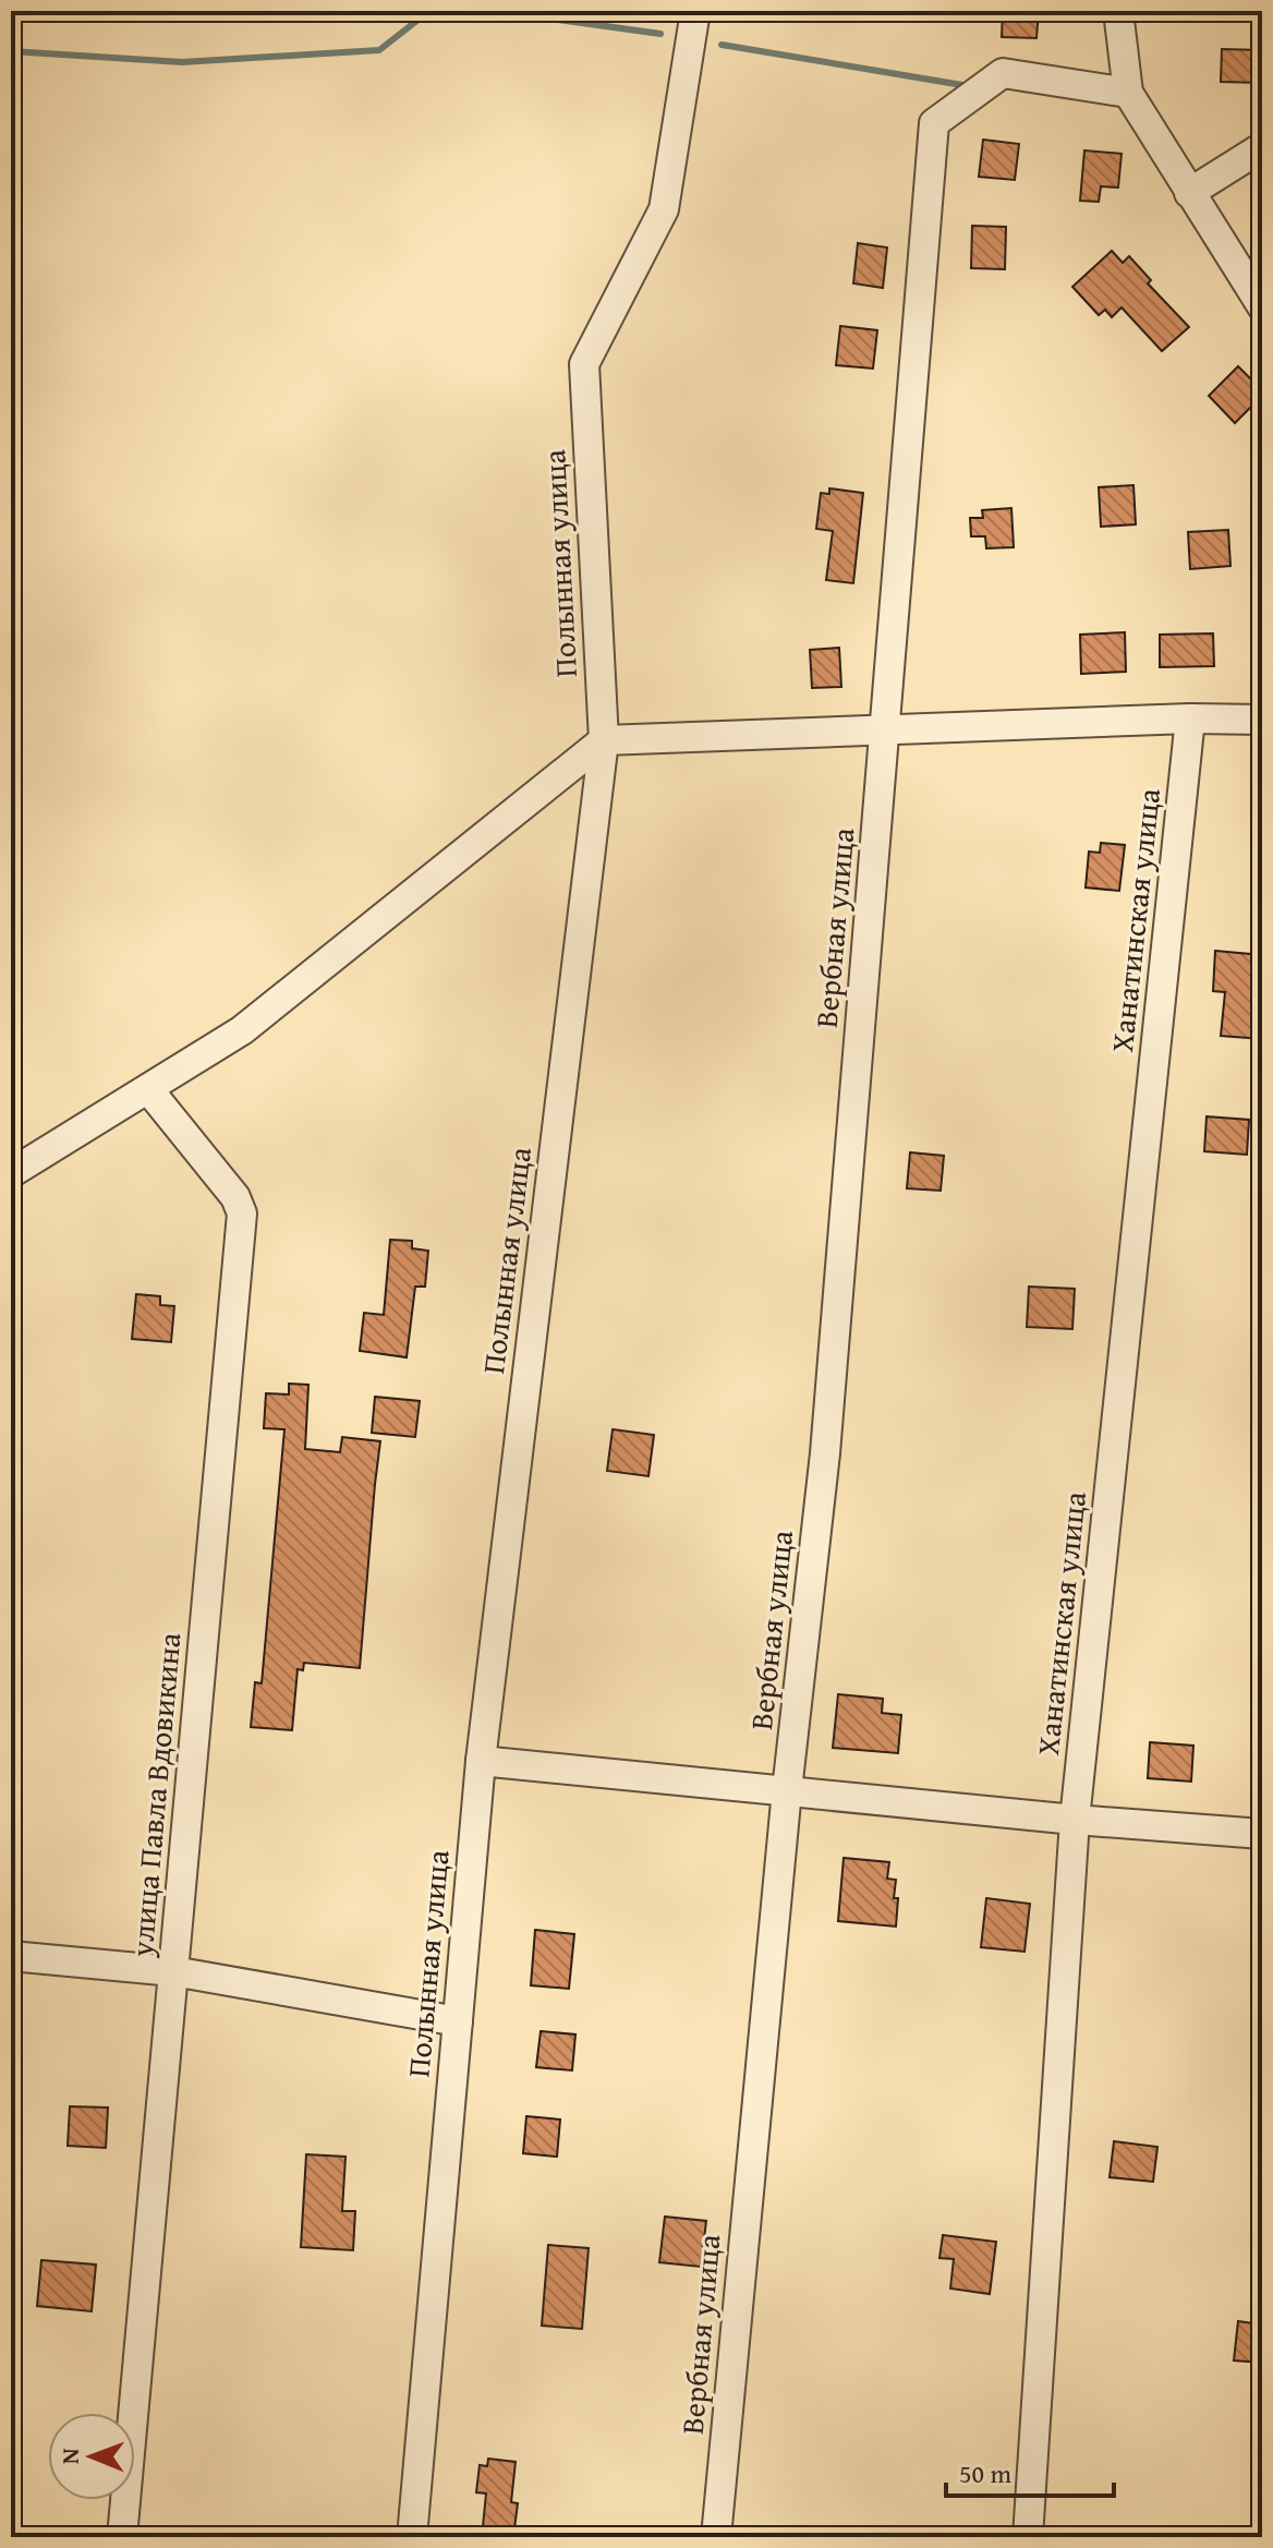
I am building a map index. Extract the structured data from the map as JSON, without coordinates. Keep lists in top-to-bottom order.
{
  "streets": {
    "street": [
      "Полынная улица",
      "Ханатинская улица",
      "Вербная улица",
      "улица Павла Вдовикина"
    ]
  },
  "scale_bar": "50 m",
  "north": "left"
}
